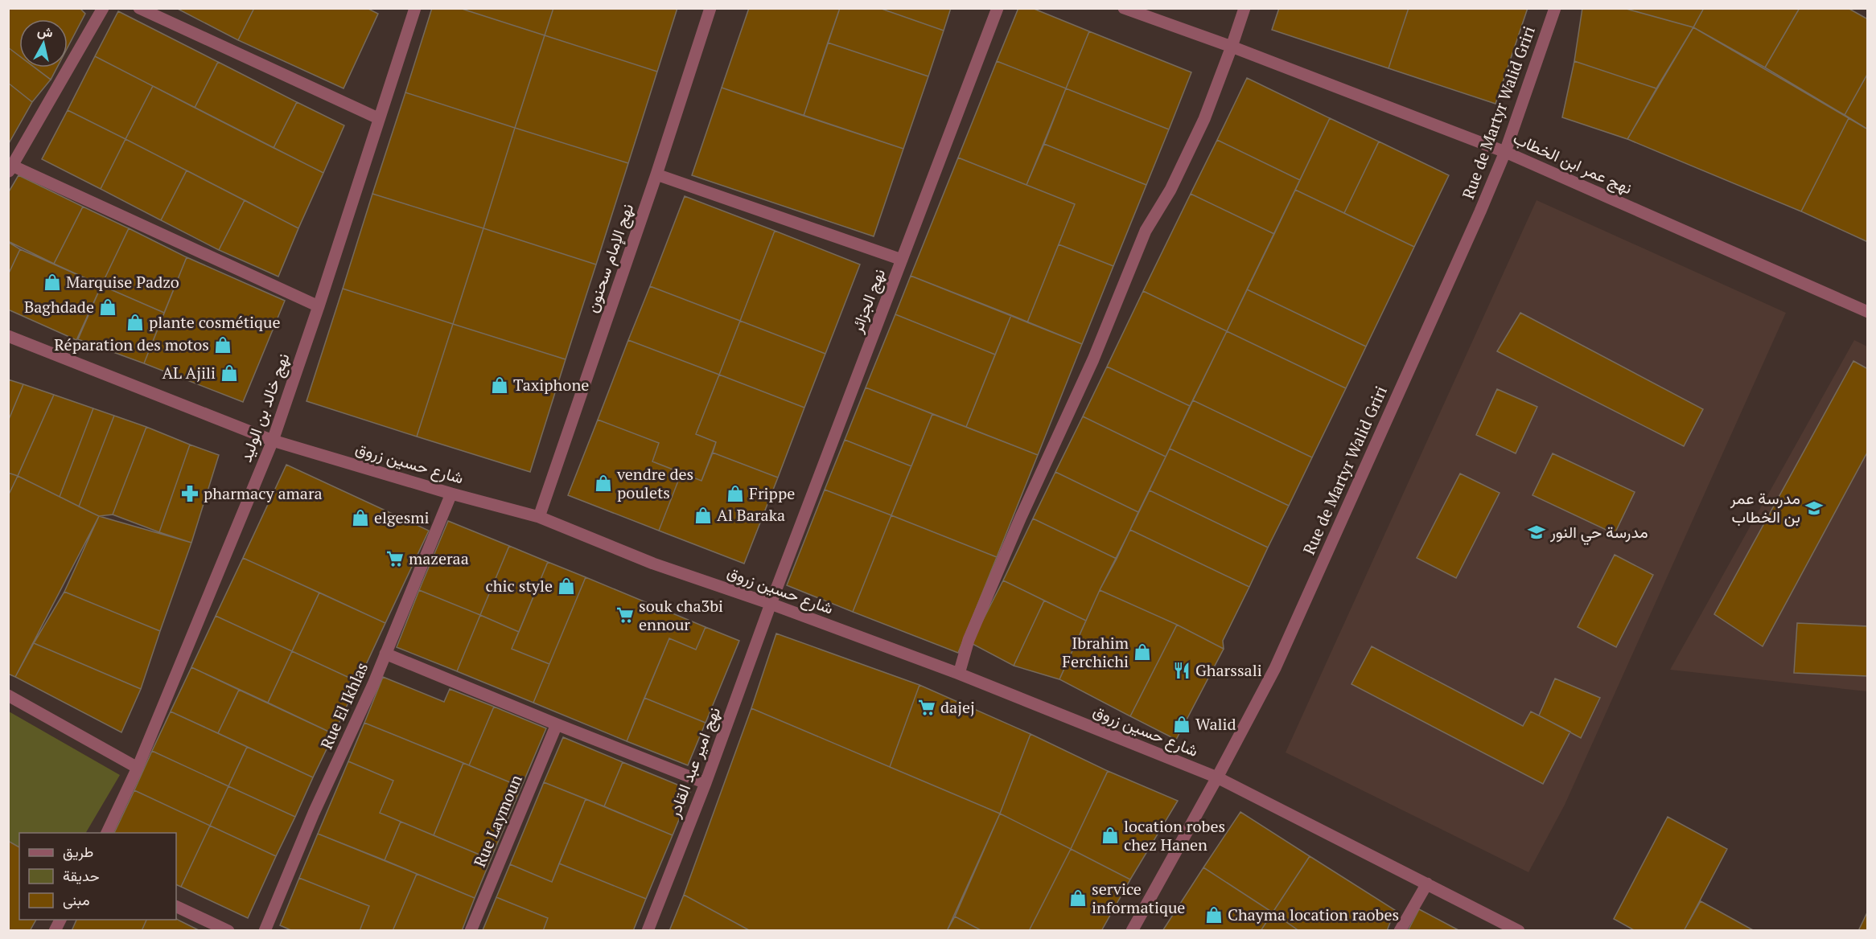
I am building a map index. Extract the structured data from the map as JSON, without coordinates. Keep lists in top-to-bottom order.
{
  "streets": {
    "street": [
      "Rue de Martyr Walid Griri",
      "نهج عمر ابن الخطاب",
      "نهج الإمام سحنون",
      "نهج الجزائر",
      "نهج خالد بن الوليد",
      "شارع حسين زروق",
      "Rue El Ikhlas",
      "نهج امير عبد القادر",
      "Rue Laymoun"
    ]
  },
  "crossings": [
    ["Rue de Martyr Walid Griri", "نهج عمر ابن الخطاب"],
    ["Rue de Martyr Walid Griri", "شارع حسين زروق"],
    ["نهج الإمام سحنون", "شارع حسين زروق"],
    ["نهج الجزائر", "شارع حسين زروق"],
    ["نهج الجزائر", "نهج امير عبد القادر"],
    ["نهج خالد بن الوليد", "شارع حسين زروق"],
    ["شارع حسين زروق", "Rue El Ikhlas"],
    ["شارع حسين زروق", "نهج امير عبد القادر"]
  ],
  "places": {
    "shop": [
      "Marquise Padzo",
      "Baghdade",
      "plante cosmétique",
      "Réparation des motos",
      "AL Ajili",
      "Taxiphone",
      "vendre des poulets",
      "Frippe",
      "Al Baraka",
      "elgesmi",
      "chic style",
      "Ibrahim Ferchichi",
      "Walid",
      "location robes chez Hanen",
      "service informatique",
      "Chayma location raobes"
    ],
    "pharmacy": ["pharmacy amara"],
    "school or university": ["مدرسة عمر بن الخطاب", "مدرسة حي النور"],
    "supermarket": ["mazeraa", "souk cha3bi ennour", "dajej"],
    "restaurant": ["Gharssali"]
  },
  "legend": ["طريق", "حديقة", "مبنى"],
  "north": "top"
}
